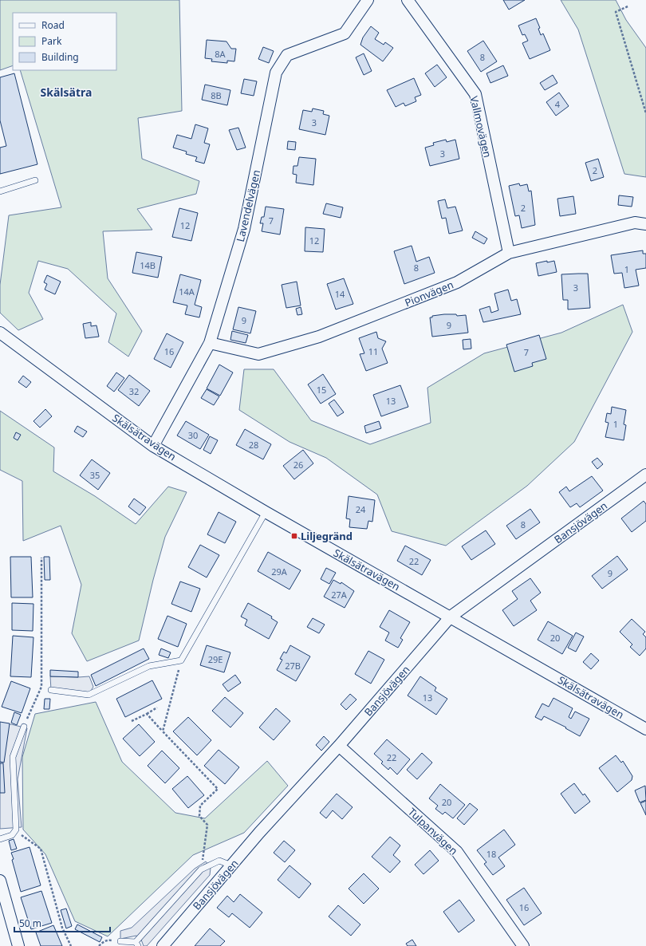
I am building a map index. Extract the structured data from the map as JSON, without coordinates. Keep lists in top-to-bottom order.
{
  "streets": {
    "street": [
      "Vallmovägen",
      "Lavendelvägen",
      "Pionvägen",
      "Skälsätravägen",
      "Bansjövägen",
      "Tulpanvägen"
    ]
  },
  "crossings": [
    ["Vallmovägen", "Pionvägen"],
    ["Lavendelvägen", "Pionvägen"],
    ["Lavendelvägen", "Skälsätravägen"],
    ["Skälsätravägen", "Bansjövägen"],
    ["Bansjövägen", "Tulpanvägen"]
  ],
  "districts": ["Skälsätra"],
  "places": {
    "transit": ["Liljegränd"]
  },
  "house_numbers": [
    "8A",
    "8",
    "8B",
    "4",
    "3",
    "3",
    "2",
    "2",
    "7",
    "12",
    "12",
    "14B",
    "8",
    "1",
    "3",
    "14A",
    "14",
    "9",
    "9",
    "16",
    "11",
    "7",
    "15",
    "32",
    "13",
    "1",
    "30",
    "28",
    "26",
    "35",
    "24",
    "8",
    "22",
    "29A",
    "9",
    "27A",
    "20",
    "29E",
    "27B",
    "13",
    "22",
    "20",
    "18",
    "16"
  ],
  "legend": ["Road", "Park", "Building"],
  "scale_bar": "50 m"
}
